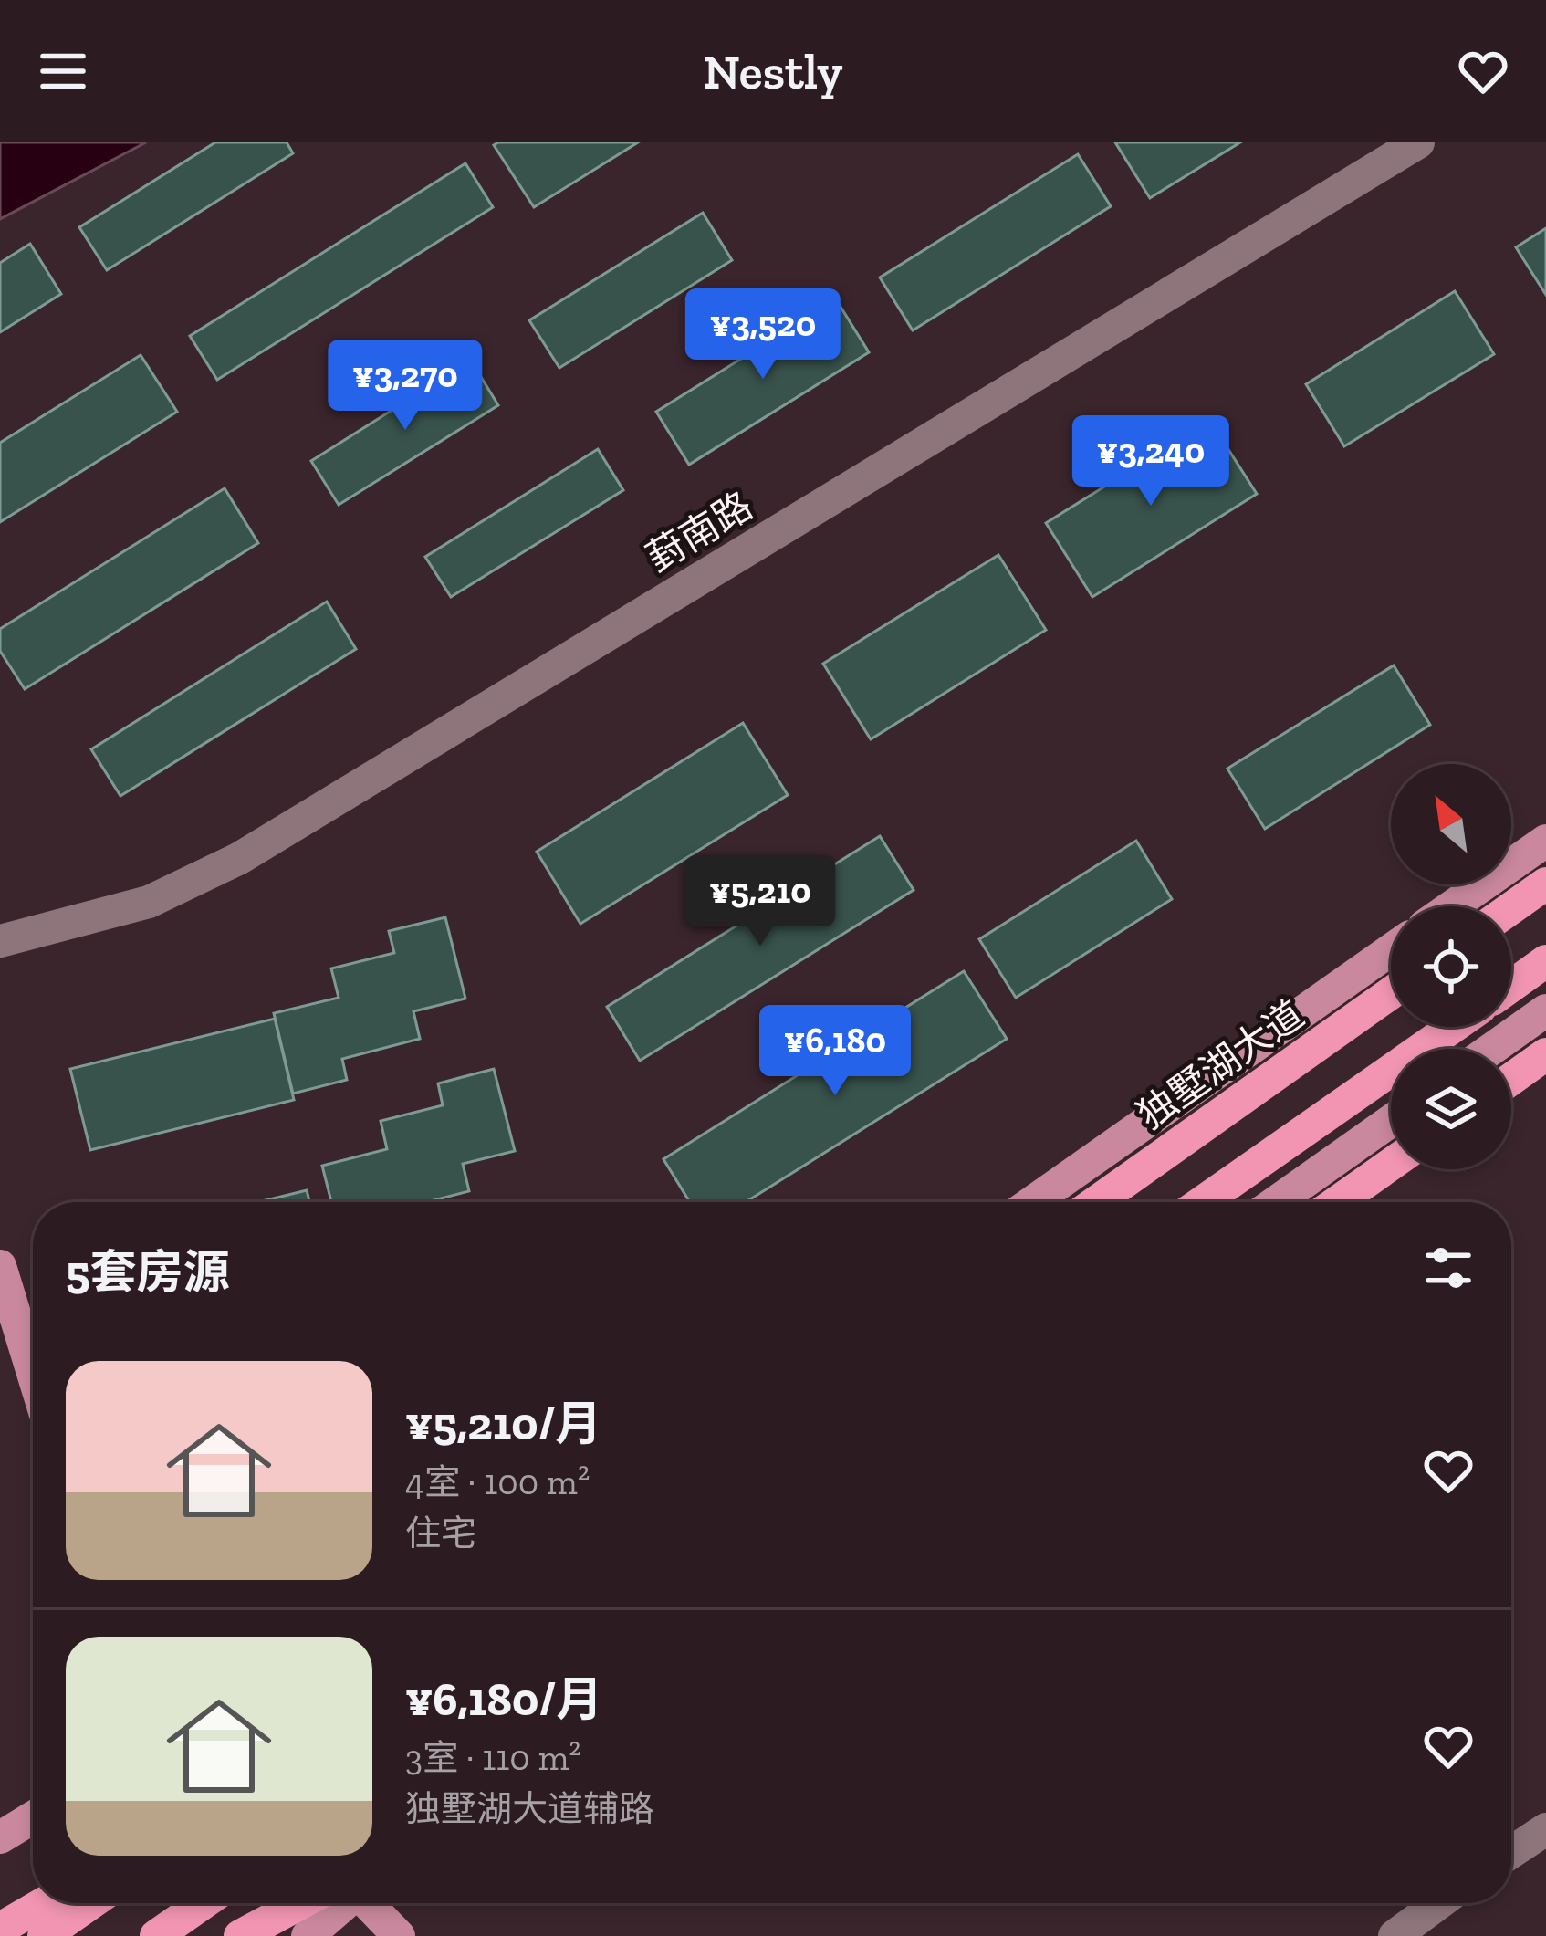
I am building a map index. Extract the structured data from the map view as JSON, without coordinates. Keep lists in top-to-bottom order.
{
  "streets": {
    "highway": ["独墅湖大道"],
    "street": ["葑南路"]
  },
  "north": "top left",
  "page": {
    "header": "Nestly",
    "price": [
      "¥3,520",
      "¥3,270",
      "¥3,240",
      "¥5,210",
      "¥6,180"
    ],
    "heading": "5套房源",
    "list": [
      {
        "name": "¥5,210/月",
        "note": "4室 · 100 m² · 住宅"
      },
      {
        "name": "¥6,180/月",
        "note": "3室 · 110 m² · 独墅湖大道辅路"
      }
    ]
  }
}
